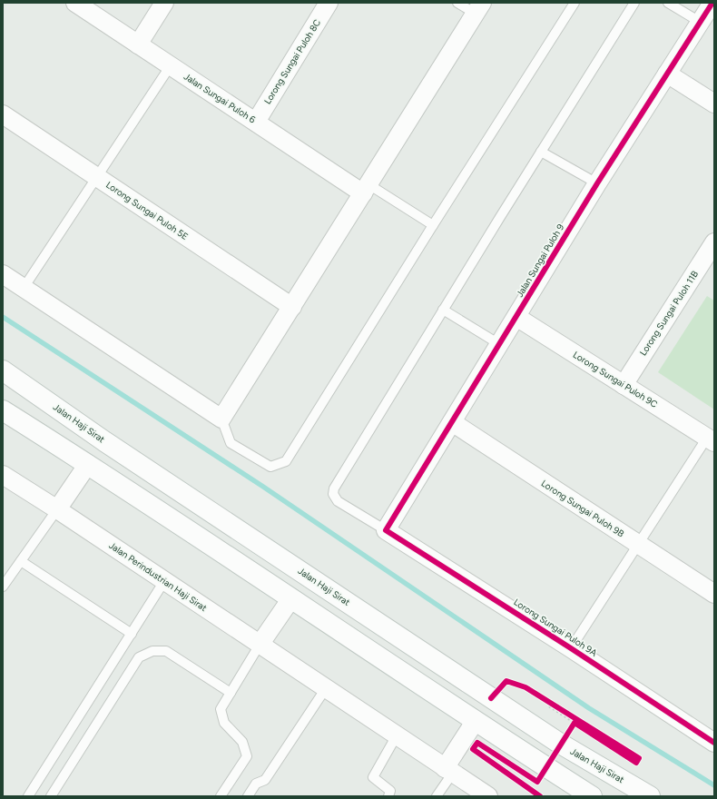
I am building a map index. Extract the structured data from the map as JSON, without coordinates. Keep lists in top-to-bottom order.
{
  "streets": {
    "main road": ["Jalan Haji Sirat"],
    "street": [
      "Lorong Sungai Puloh 8C",
      "Jalan Sungai Puloh 6",
      "Lorong Sungai Puloh 5E",
      "Jalan Sungai Puloh 9",
      "Lorong Sungai Puloh 11B",
      "Lorong Sungai Puloh 9C",
      "Lorong Sungai Puloh 9B",
      "Jalan Perindustrian Haji Sirat",
      "Lorong Sungai Puloh 9A"
    ]
  },
  "crossings": [
    ["Lorong Sungai Puloh 8C", "Jalan Sungai Puloh 6"],
    ["Jalan Sungai Puloh 9", "Lorong Sungai Puloh 9C"],
    ["Jalan Sungai Puloh 9", "Lorong Sungai Puloh 9B"],
    ["Jalan Sungai Puloh 9", "Lorong Sungai Puloh 9A"],
    ["Lorong Sungai Puloh 11B", "Lorong Sungai Puloh 9C"]
  ]
}
